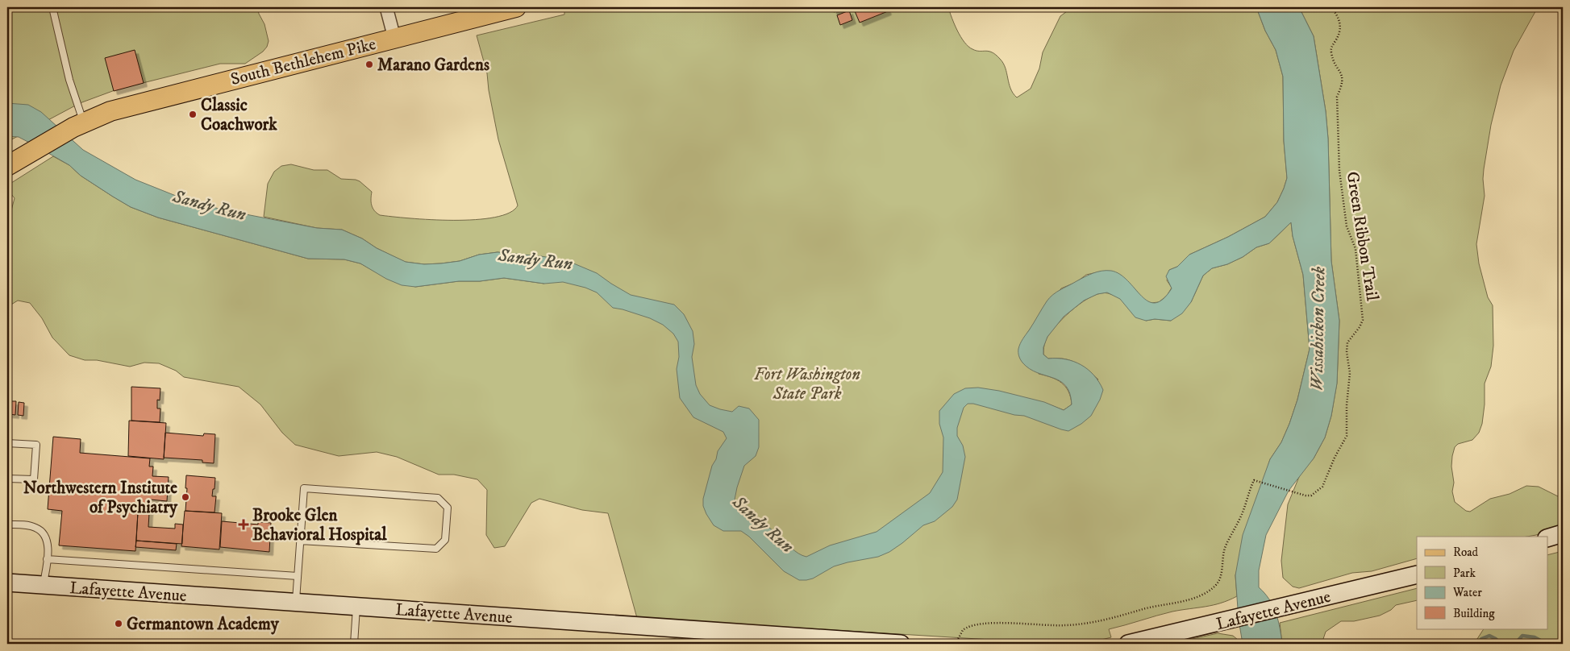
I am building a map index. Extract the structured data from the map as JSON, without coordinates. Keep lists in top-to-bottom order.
{
  "streets": {
    "main road": ["South Bethlehem Pike", "Lafayette Avenue"],
    "path": ["Green Ribbon Trail"]
  },
  "water": ["Sandy Run", "Wissahickon Creek"],
  "parks": ["Fort Washington State Park"],
  "places": {
    "other": [
      "Marano Gardens",
      "Classic Coachwork",
      "Northwestern Institute of Psychiatry",
      "Germantown Academy"
    ],
    "health": ["Brooke Glen Behavioral Hospital"]
  },
  "legend": [
    "Road",
    "Park",
    "Water",
    "Building"
  ]
}
